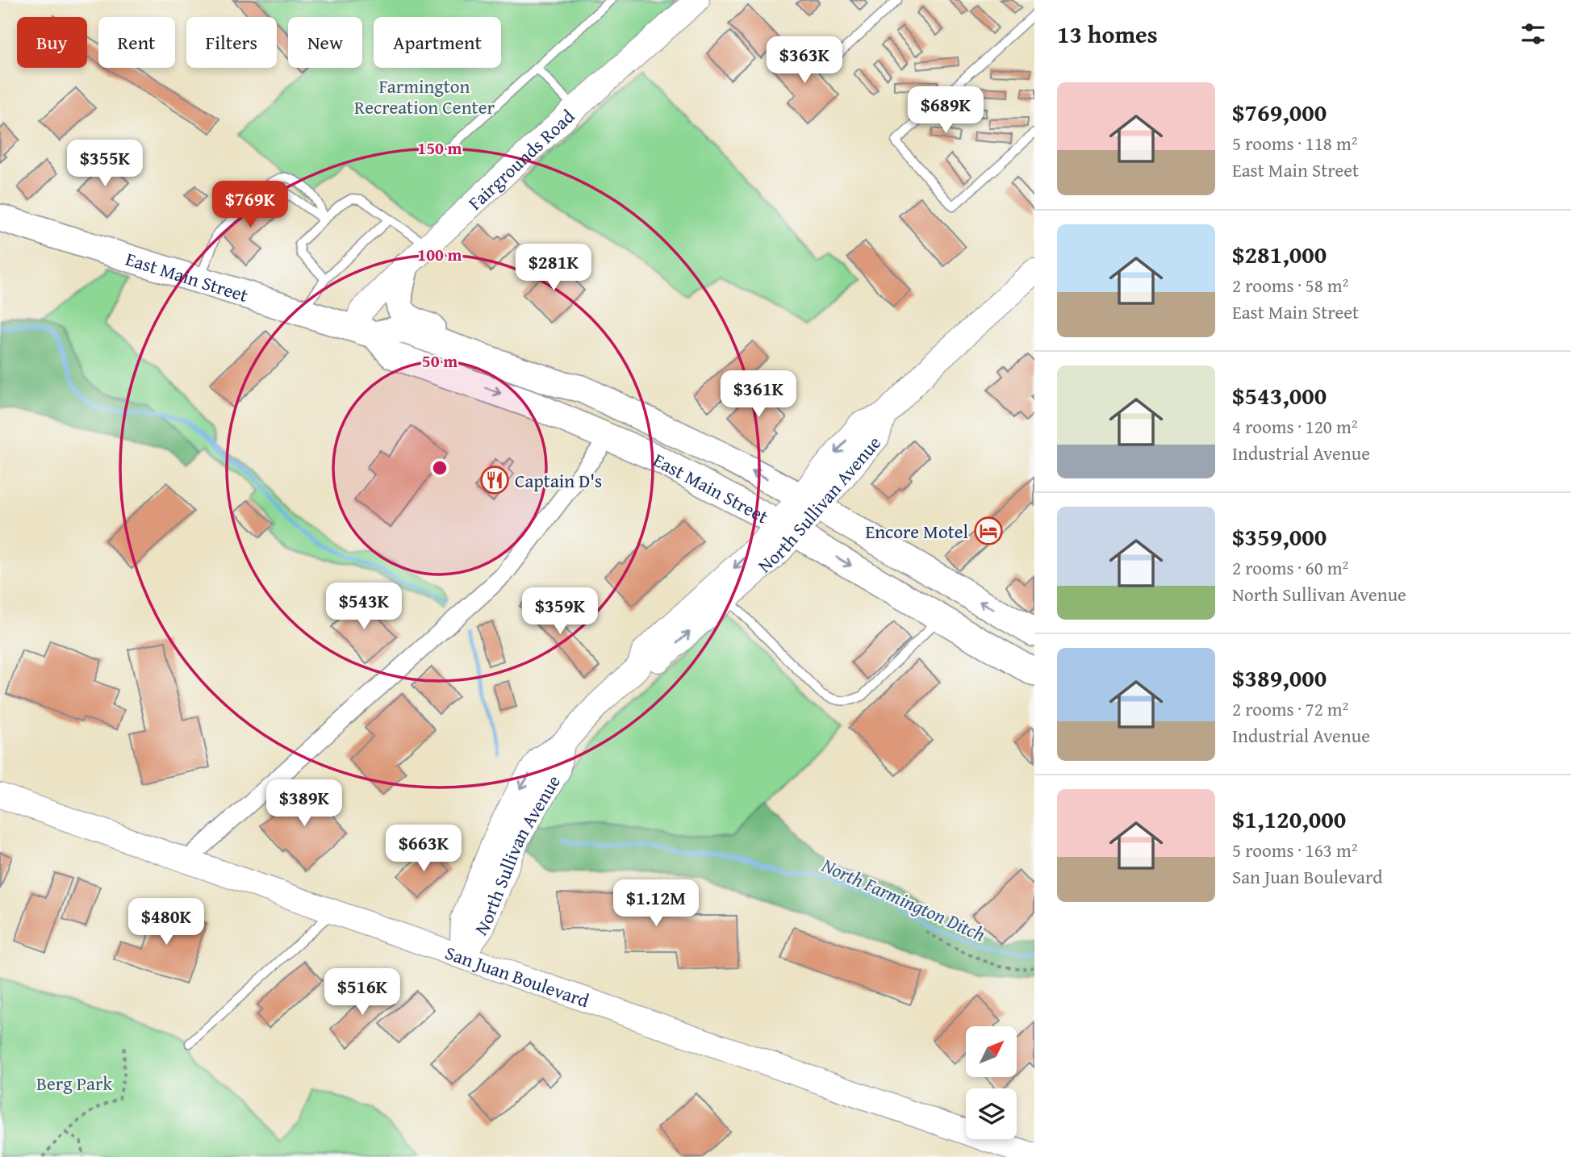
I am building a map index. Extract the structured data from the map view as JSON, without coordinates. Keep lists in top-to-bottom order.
{
  "streets": {
    "main road": [
      "Fairgrounds Road",
      "East Main Street",
      "North Sullivan Avenue",
      "San Juan Boulevard"
    ]
  },
  "crossings": [
    ["Fairgrounds Road", "East Main Street"],
    ["East Main Street", "North Sullivan Avenue"],
    ["North Sullivan Avenue", "San Juan Boulevard"]
  ],
  "water": ["North Farmington Ditch"],
  "parks": ["Farmington Recreation Center", "Berg Park"],
  "places": {
    "restaurant": ["Captain D's"],
    "hotel": ["Encore Motel"]
  },
  "north": "top right",
  "page": {
    "heading": "13 homes",
    "chip": [
      "Buy",
      "Rent",
      "Filters",
      "New",
      "Apartment"
    ],
    "price": [
      "$363K",
      "$689K",
      "$355K",
      "$769K",
      "$281K",
      "$361K",
      "$543K",
      "$359K",
      "$389K",
      "$663K",
      "$1.12M",
      "$480K",
      "$516K"
    ],
    "list": [
      {
        "name": "$769,000",
        "note": "5 rooms · 118 m² · East Main Street"
      },
      {
        "name": "$281,000",
        "note": "2 rooms · 58 m² · East Main Street"
      },
      {
        "name": "$543,000",
        "note": "4 rooms · 120 m² · Industrial Avenue"
      },
      {
        "name": "$359,000",
        "note": "2 rooms · 60 m² · North Sullivan Avenue"
      },
      {
        "name": "$389,000",
        "note": "2 rooms · 72 m² · Industrial Avenue"
      },
      {
        "name": "$1,120,000",
        "note": "5 rooms · 163 m² · San Juan Boulevard"
      }
    ]
  },
  "rings": ["150 m", "100 m", "50 m"]
}
